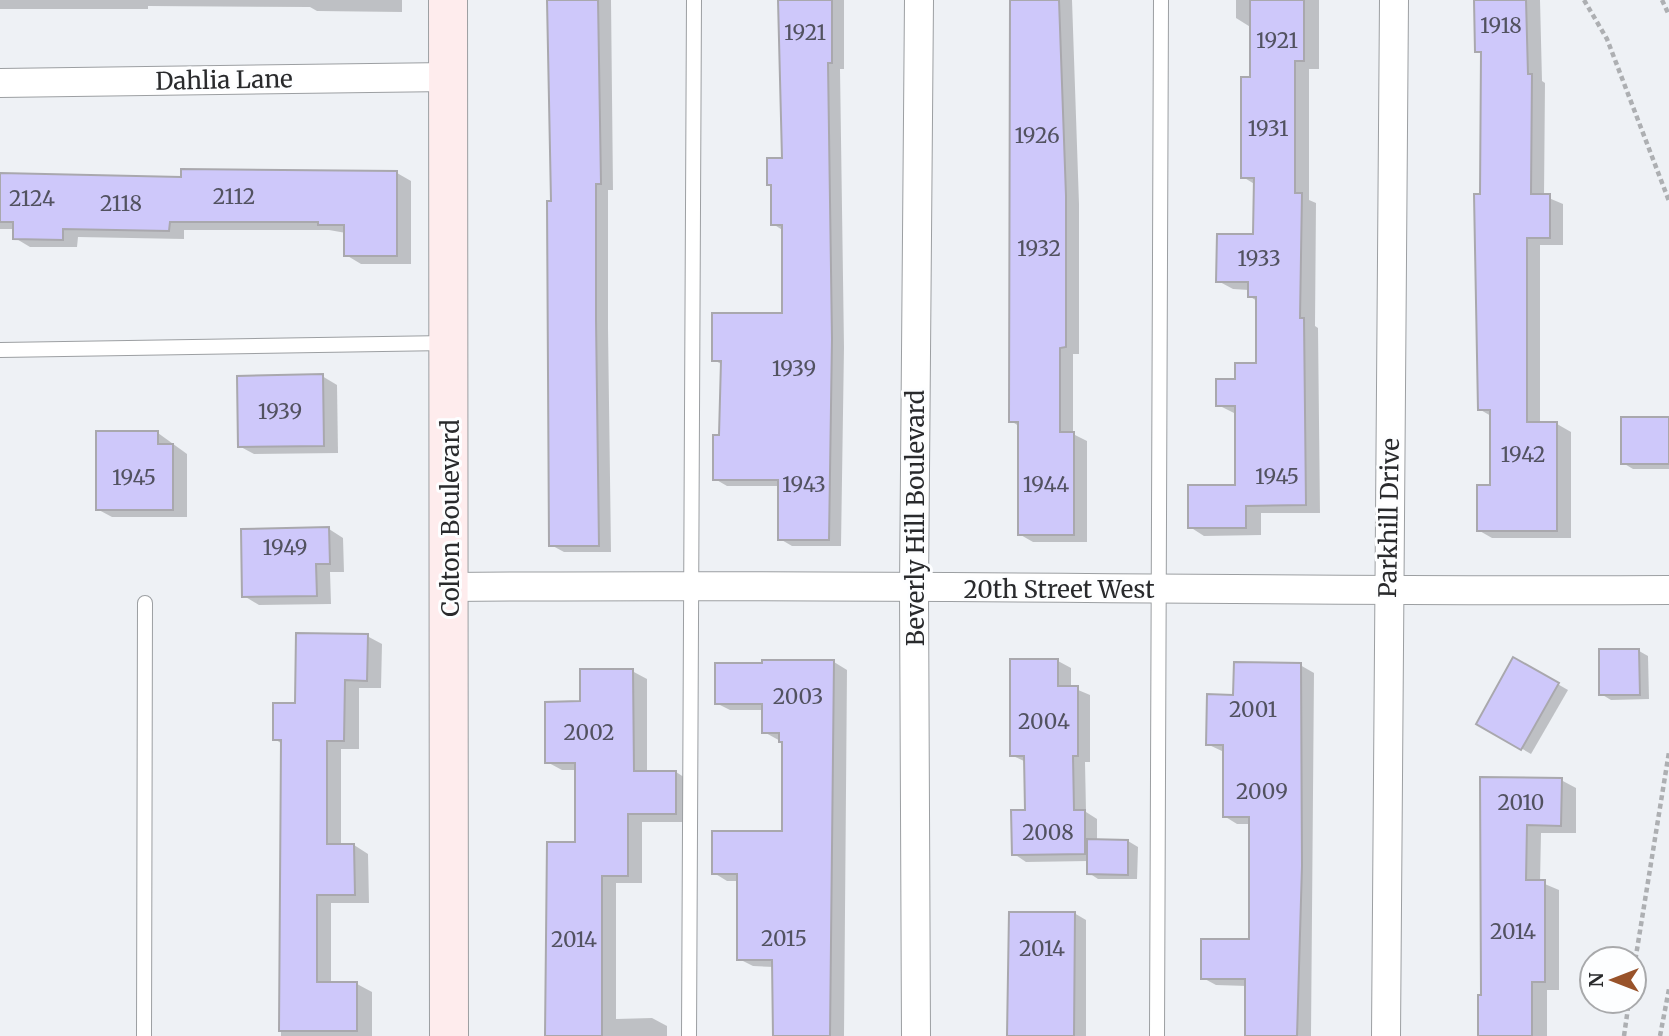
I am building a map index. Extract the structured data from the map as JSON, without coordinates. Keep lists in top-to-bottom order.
{
  "streets": {
    "street": [
      "Dahlia Lane",
      "Colton Boulevard",
      "Beverly Hill Boulevard",
      "Parkhill Drive",
      "20th Street West"
    ]
  },
  "crossings": [
    ["Dahlia Lane", "Colton Boulevard"],
    ["Colton Boulevard", "20th Street West"],
    ["Beverly Hill Boulevard", "20th Street West"],
    ["Parkhill Drive", "20th Street West"]
  ],
  "house_numbers": [
    "1918",
    "1921",
    "1921",
    "1931",
    "1926",
    "2112",
    "2124",
    "2118",
    "1932",
    "1933",
    "1939",
    "1939",
    "1942",
    "1945",
    "1945",
    "1943",
    "1944",
    "1949",
    "2003",
    "2001",
    "2004",
    "2002",
    "2009",
    "2010",
    "2008",
    "2014",
    "2015",
    "2014",
    "2014"
  ],
  "north": "left"
}
